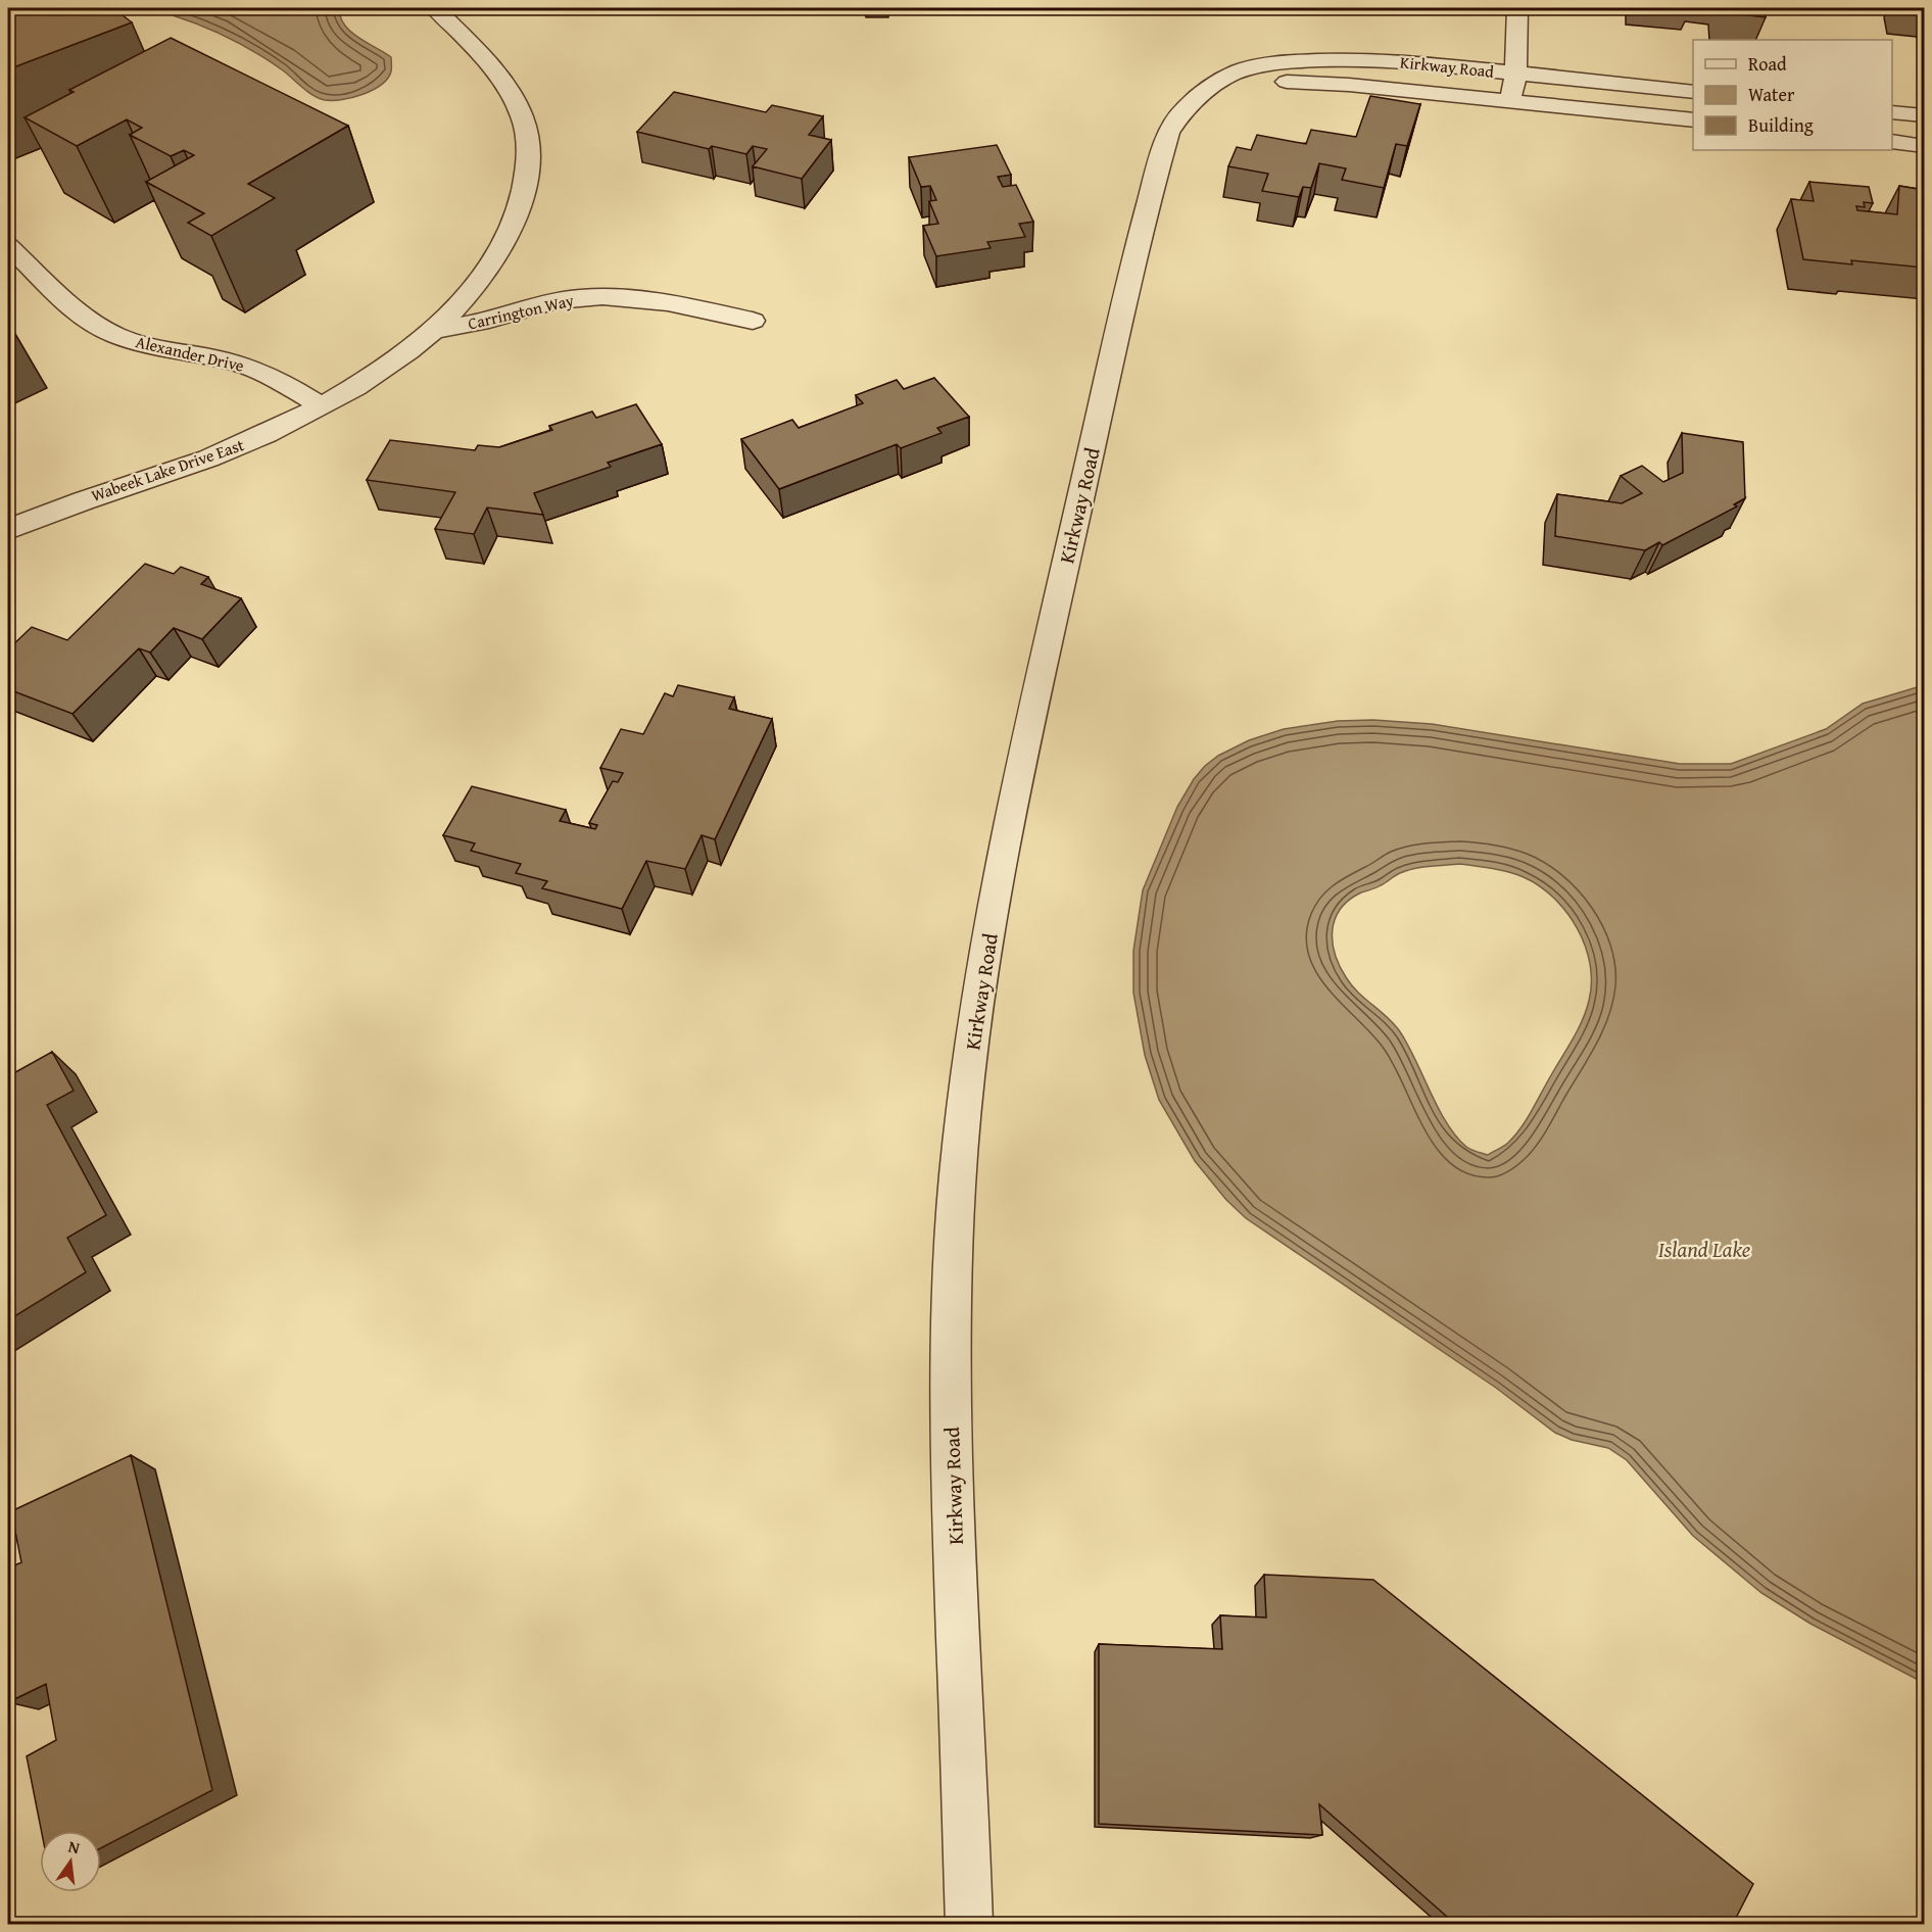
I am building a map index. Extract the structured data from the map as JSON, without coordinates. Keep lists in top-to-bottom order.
{
  "streets": {
    "street": [
      "Kirkway Road",
      "Carrington Way",
      "Alexander Drive",
      "Wabeek Lake Drive East"
    ]
  },
  "crossings": [
    ["Carrington Way", "Wabeek Lake Drive East"],
    ["Alexander Drive", "Wabeek Lake Drive East"]
  ],
  "water": ["Island Lake"],
  "legend": ["Road", "Water", "Building"],
  "north": "top"
}
